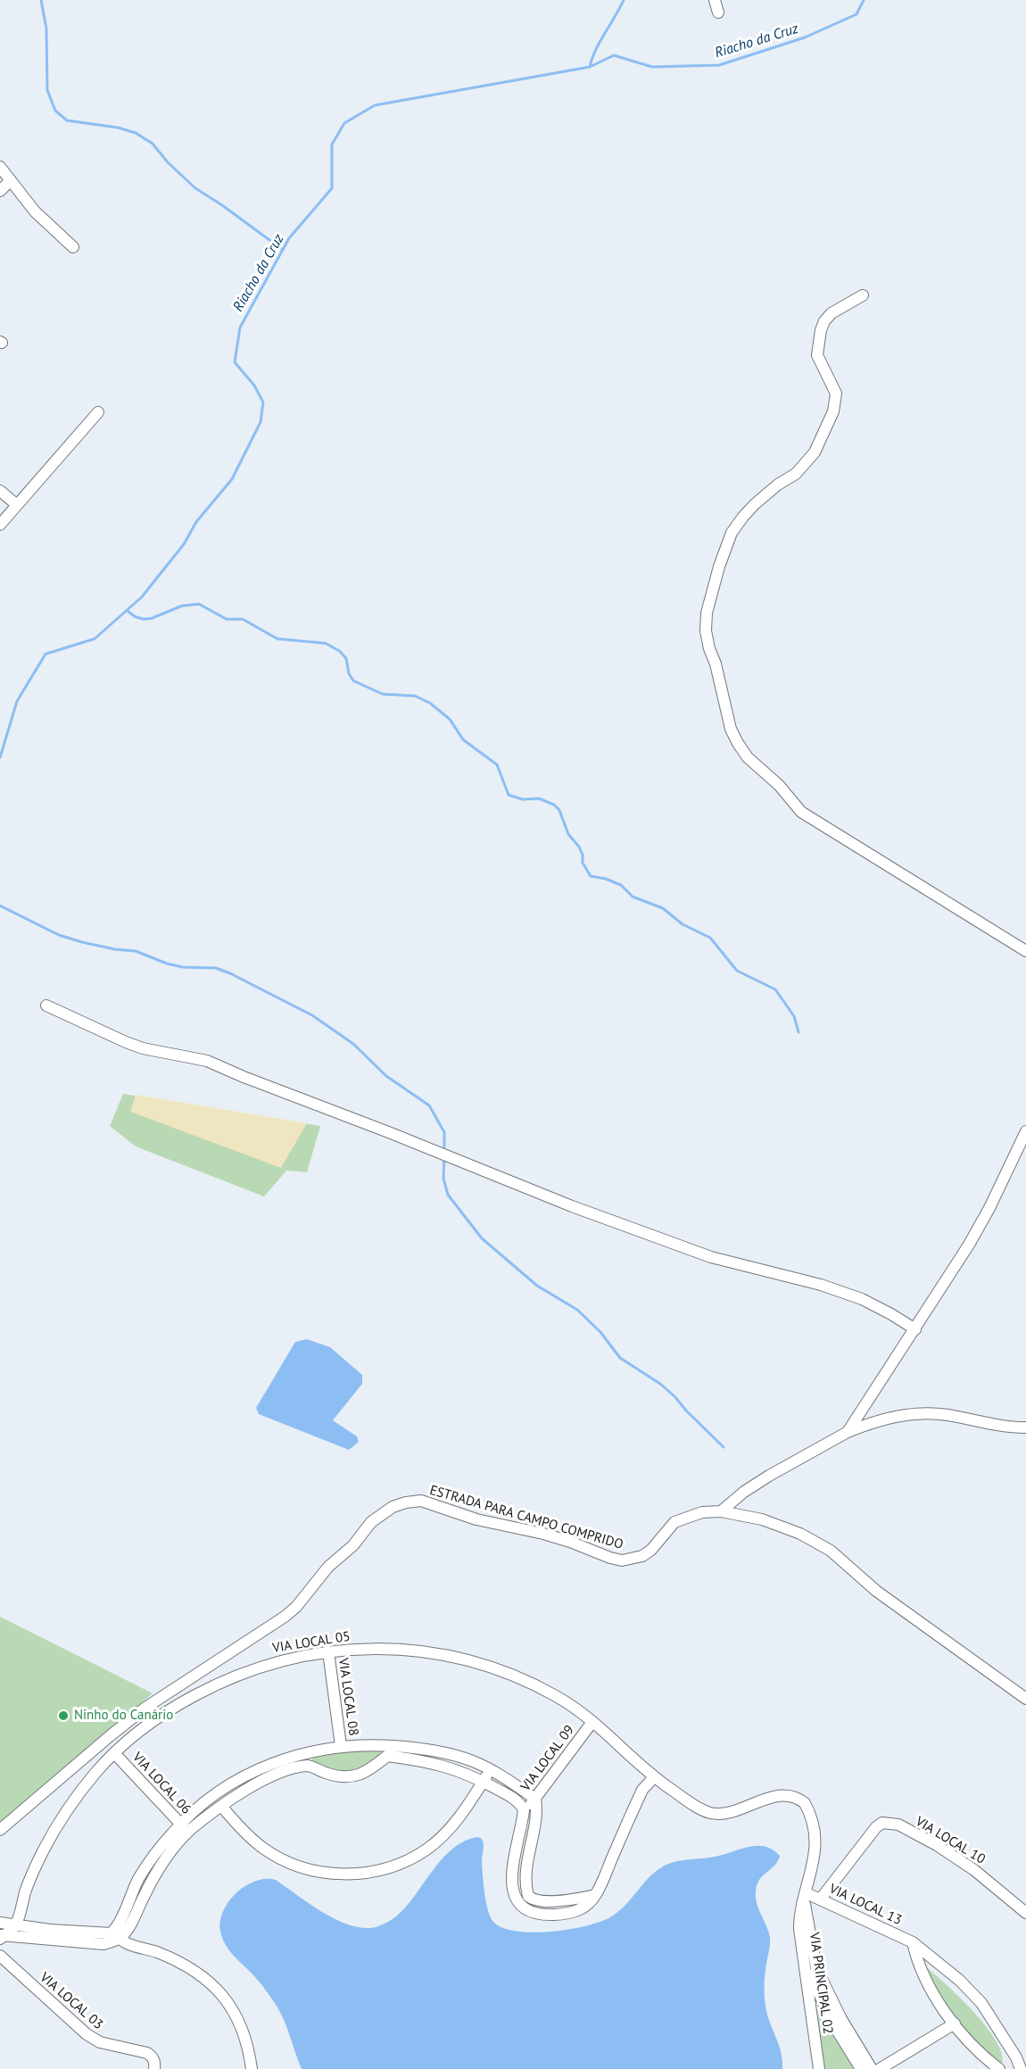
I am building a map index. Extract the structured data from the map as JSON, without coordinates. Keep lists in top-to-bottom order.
{
  "streets": {
    "street": [
      "ESTRADA PARA CAMPO COMPRIDO",
      "VIA LOCAL 05",
      "VIA LOCAL 08",
      "VIA LOCAL 09",
      "VIA LOCAL 06",
      "VIA LOCAL 10",
      "VIA LOCAL 13",
      "VIA PRINCIPAL 02",
      "VIA LOCAL 03"
    ]
  },
  "crossings": [
    ["VIA LOCAL 05", "VIA LOCAL 08"],
    ["VIA LOCAL 05", "VIA LOCAL 09"],
    ["VIA LOCAL 05", "VIA LOCAL 06"],
    ["VIA LOCAL 05", "VIA PRINCIPAL 02"],
    ["VIA LOCAL 10", "VIA LOCAL 13"],
    ["VIA LOCAL 13", "VIA PRINCIPAL 02"]
  ],
  "water": ["Riacho da Cruz"],
  "places": ["Ninho do Canário"]
}
